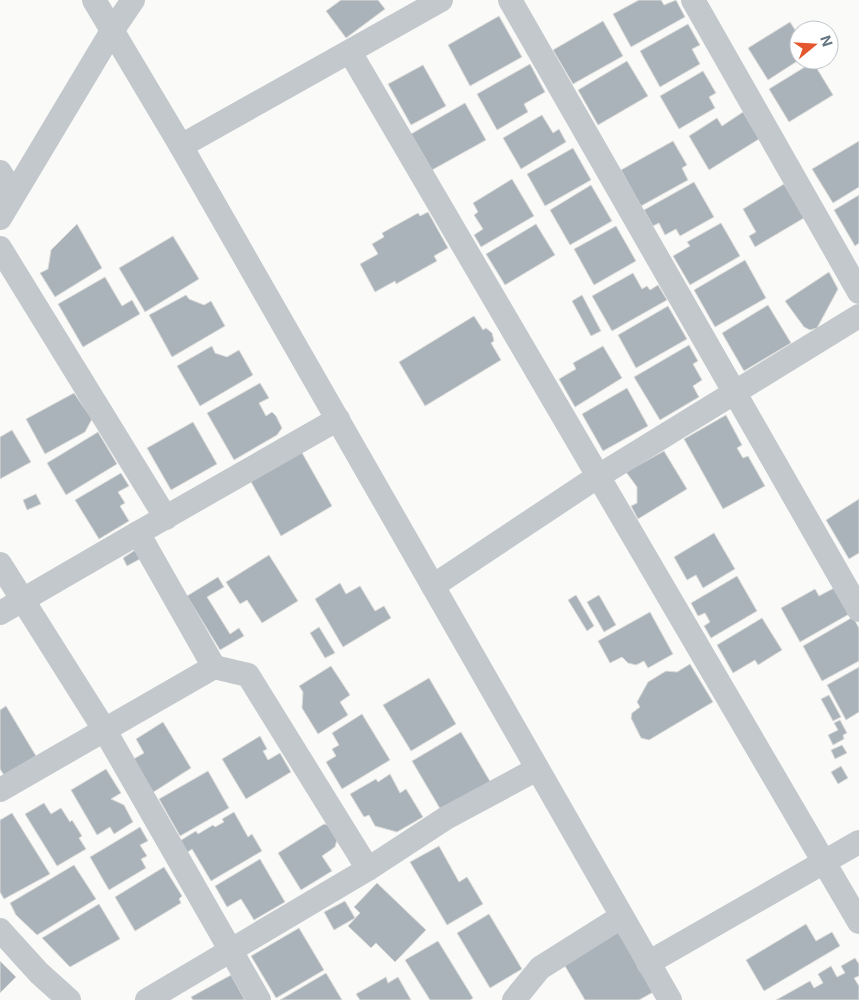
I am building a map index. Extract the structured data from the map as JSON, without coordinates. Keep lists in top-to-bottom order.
{
  "north": "right"
}
